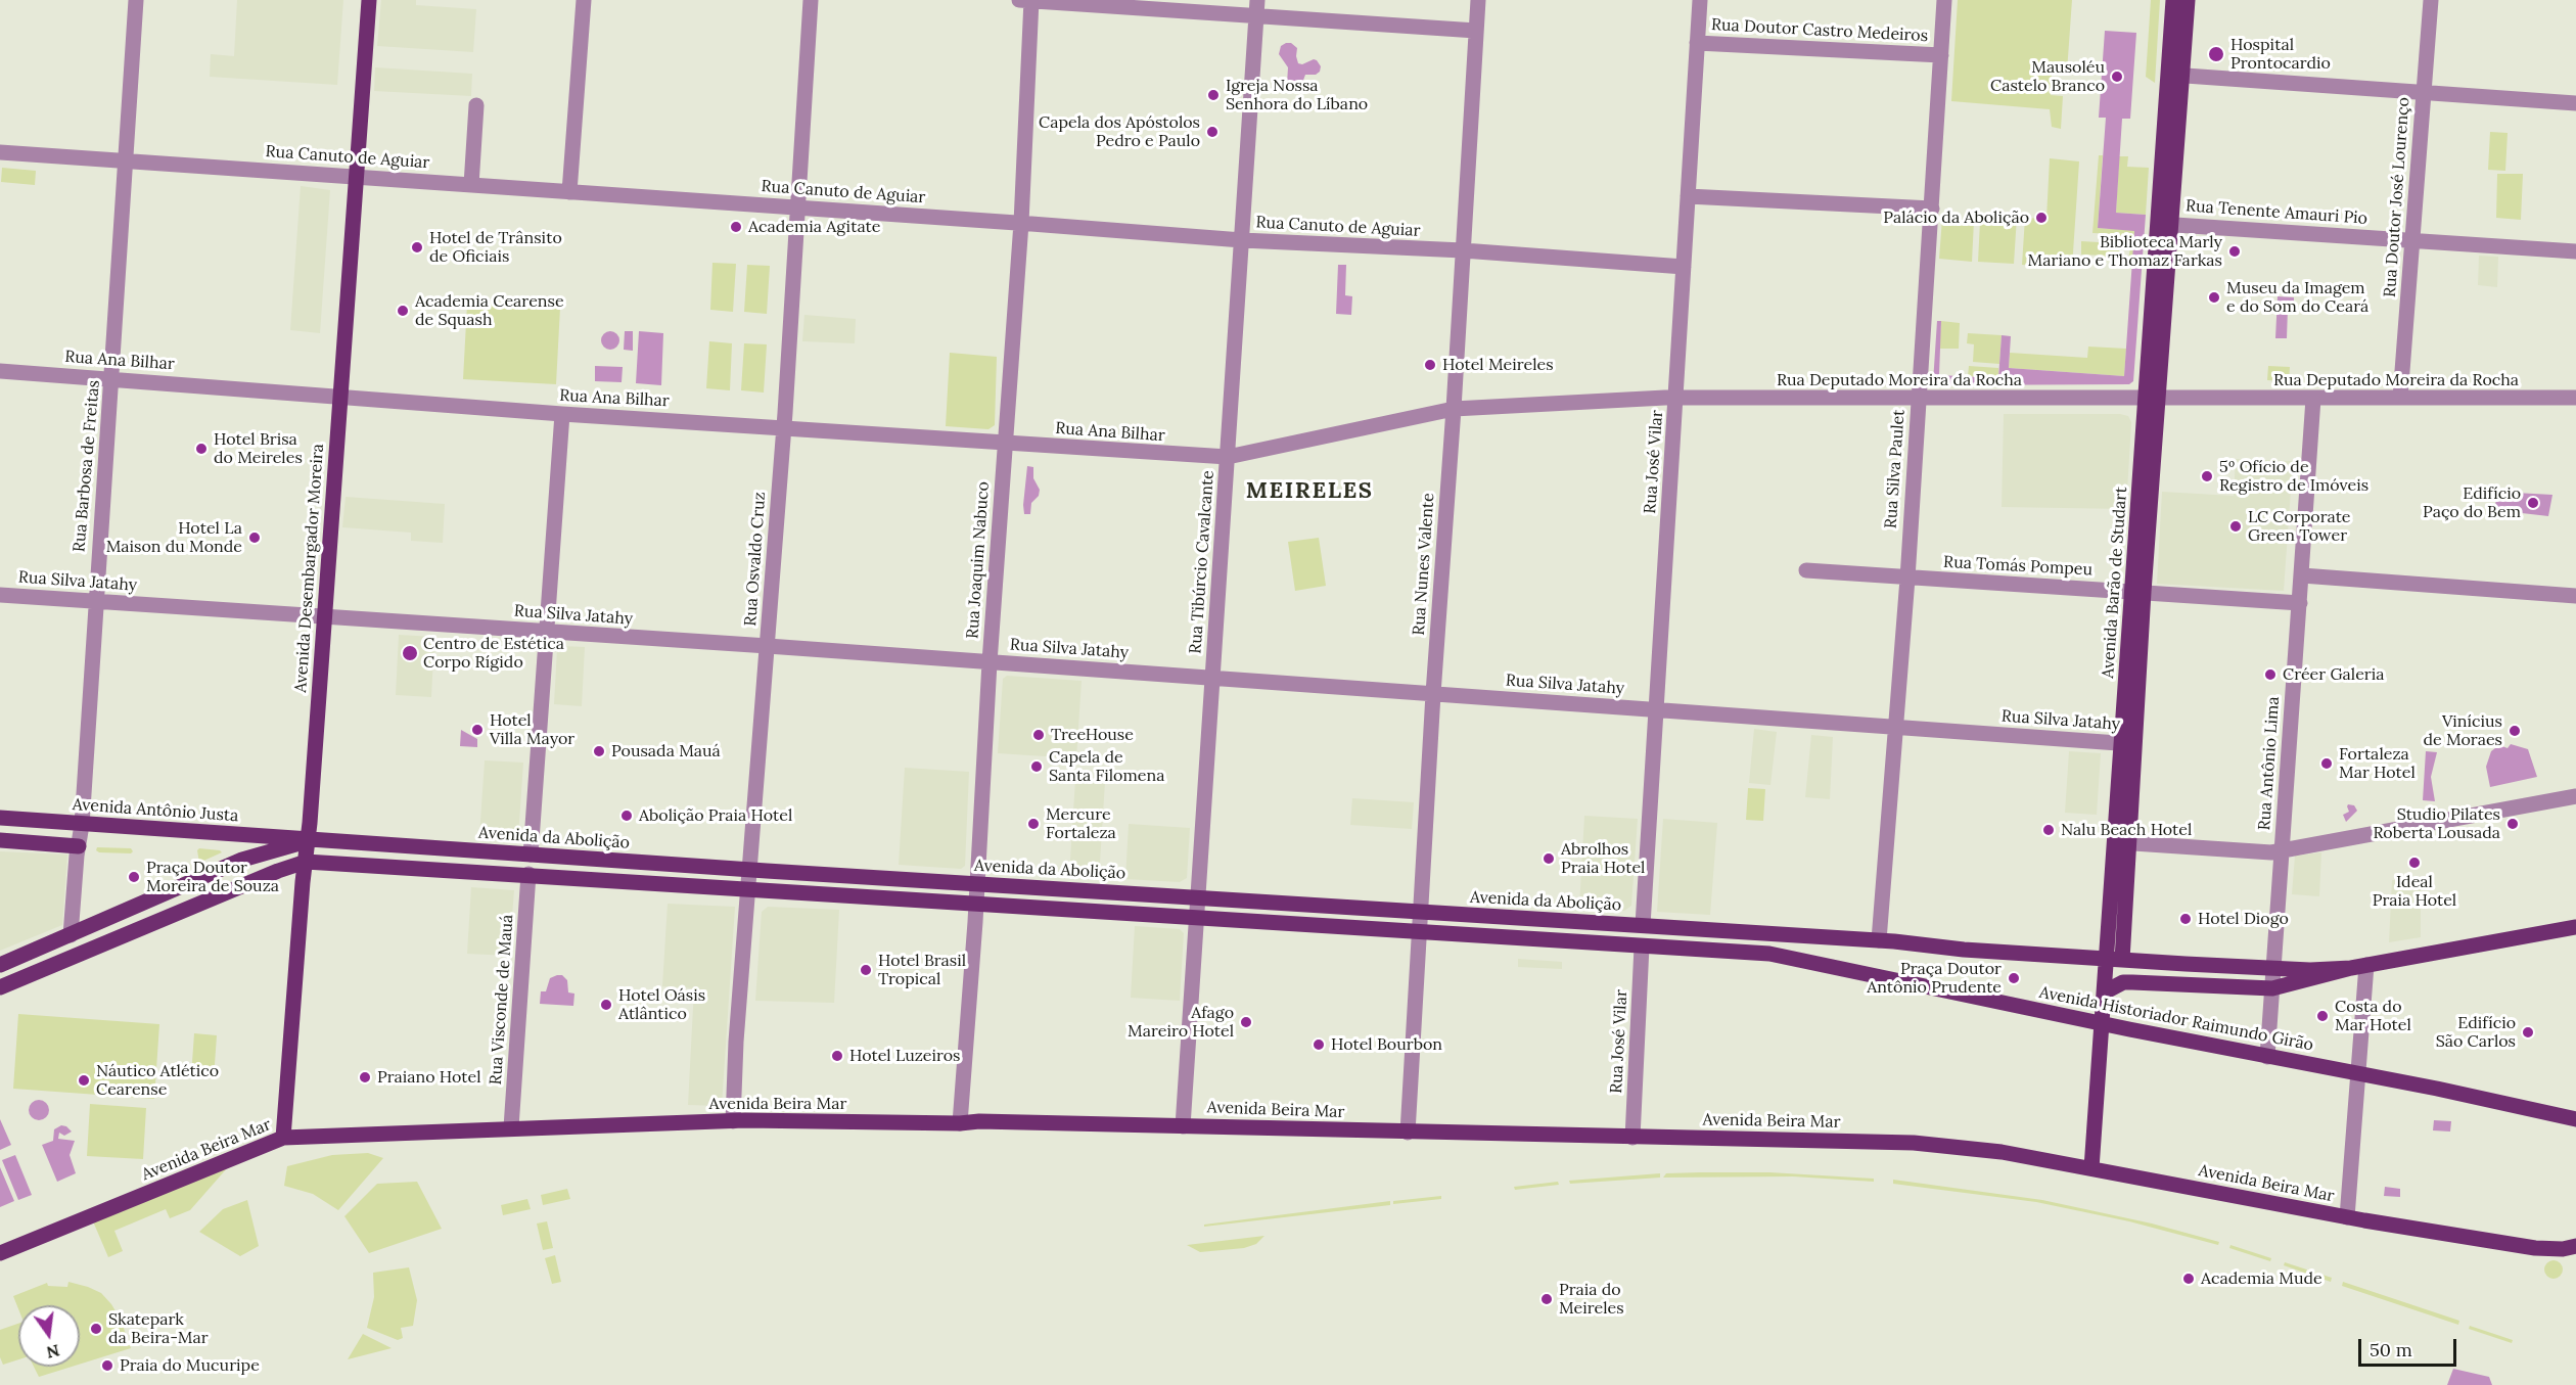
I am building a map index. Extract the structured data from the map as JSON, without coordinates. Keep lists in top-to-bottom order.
{
  "streets": {
    "main road": [
      "Avenida Desembargador Moreira",
      "Avenida Barão de Studart",
      "Avenida Antônio Justa",
      "Avenida da Abolição",
      "Avenida Historiador Raimundo Girão",
      "Avenida Beira Mar"
    ],
    "street": [
      "Rua Doutor Castro Medeiros",
      "Rua Canuto de Aguiar",
      "Rua Doutor José Lourenço",
      "Rua Tenente Amauri Pio",
      "Rua Ana Bilhar",
      "Rua Deputado Moreira da Rocha",
      "Rua José Vilar",
      "Rua Barbosa de Freitas",
      "Rua Silva Paulet",
      "Rua Osvaldo Cruz",
      "Rua Joaquim Nabuco",
      "Rua Tibúrcio Cavalcante",
      "Rua Nunes Valente",
      "Rua Tomás Pompeu",
      "Rua Silva Jatahy",
      "Rua Antônio Lima",
      "Rua Visconde de Mauá"
    ]
  },
  "crossings": [
    ["Rua Doutor Castro Medeiros", "Rua José Vilar"],
    ["Rua Doutor Castro Medeiros", "Rua Silva Paulet"],
    ["Rua Canuto de Aguiar", "Rua José Vilar"],
    ["Rua Canuto de Aguiar", "Rua Barbosa de Freitas"],
    ["Rua Canuto de Aguiar", "Rua Osvaldo Cruz"],
    ["Rua Canuto de Aguiar", "Rua Joaquim Nabuco"],
    ["Rua Canuto de Aguiar", "Rua Tibúrcio Cavalcante"],
    ["Rua Canuto de Aguiar", "Rua Nunes Valente"],
    ["Rua Canuto de Aguiar", "Avenida Desembargador Moreira"],
    ["Rua Doutor José Lourenço", "Rua Tenente Amauri Pio"],
    ["Rua Doutor José Lourenço", "Rua Deputado Moreira da Rocha"],
    ["Rua Tenente Amauri Pio", "Avenida Barão de Studart"],
    ["Rua Ana Bilhar", "Rua Deputado Moreira da Rocha"],
    ["Rua Ana Bilhar", "Rua Barbosa de Freitas"],
    ["Rua Ana Bilhar", "Rua Osvaldo Cruz"],
    ["Rua Ana Bilhar", "Rua Joaquim Nabuco"],
    ["Rua Ana Bilhar", "Rua Tibúrcio Cavalcante"],
    ["Rua Ana Bilhar", "Avenida Desembargador Moreira"],
    ["Rua Deputado Moreira da Rocha", "Rua José Vilar"],
    ["Rua Deputado Moreira da Rocha", "Rua Silva Paulet"],
    ["Rua Deputado Moreira da Rocha", "Rua Tibúrcio Cavalcante"],
    ["Rua Deputado Moreira da Rocha", "Rua Nunes Valente"],
    ["Rua Deputado Moreira da Rocha", "Avenida Barão de Studart"],
    ["Rua Deputado Moreira da Rocha", "Rua Antônio Lima"],
    ["Rua José Vilar", "Rua Silva Jatahy"],
    ["Rua José Vilar", "Avenida da Abolição"],
    ["Rua José Vilar", "Avenida Historiador Raimundo Girão"],
    ["Rua José Vilar", "Avenida Beira Mar"],
    ["Rua Barbosa de Freitas", "Rua Silva Jatahy"],
    ["Rua Barbosa de Freitas", "Avenida Antônio Justa"],
    ["Rua Barbosa de Freitas", "Avenida da Abolição"],
    ["Rua Silva Paulet", "Rua Tomás Pompeu"],
    ["Rua Silva Paulet", "Rua Silva Jatahy"],
    ["Rua Silva Paulet", "Avenida da Abolição"],
    ["Rua Osvaldo Cruz", "Rua Silva Jatahy"],
    ["Rua Osvaldo Cruz", "Avenida da Abolição"],
    ["Rua Osvaldo Cruz", "Avenida Beira Mar"],
    ["Rua Joaquim Nabuco", "Rua Silva Jatahy"],
    ["Rua Joaquim Nabuco", "Avenida da Abolição"],
    ["Rua Joaquim Nabuco", "Avenida Beira Mar"],
    ["Rua Tibúrcio Cavalcante", "Rua Silva Jatahy"],
    ["Rua Tibúrcio Cavalcante", "Avenida da Abolição"],
    ["Rua Tibúrcio Cavalcante", "Avenida Beira Mar"],
    ["Rua Nunes Valente", "Rua Silva Jatahy"],
    ["Rua Nunes Valente", "Avenida da Abolição"],
    ["Rua Nunes Valente", "Avenida Beira Mar"],
    ["Rua Tomás Pompeu", "Avenida Barão de Studart"],
    ["Rua Tomás Pompeu", "Rua Antônio Lima"],
    ["Avenida Desembargador Moreira", "Rua Silva Jatahy"],
    ["Avenida Desembargador Moreira", "Avenida Antônio Justa"],
    ["Avenida Desembargador Moreira", "Avenida da Abolição"],
    ["Avenida Desembargador Moreira", "Avenida Beira Mar"],
    ["Rua Silva Jatahy", "Avenida Barão de Studart"],
    ["Avenida Barão de Studart", "Avenida da Abolição"],
    ["Avenida Barão de Studart", "Avenida Historiador Raimundo Girão"],
    ["Avenida Barão de Studart", "Avenida Beira Mar"],
    ["Rua Antônio Lima", "Avenida da Abolição"],
    ["Rua Antônio Lima", "Avenida Historiador Raimundo Girão"],
    ["Avenida Antônio Justa", "Avenida da Abolição"],
    ["Rua Visconde de Mauá", "Avenida Beira Mar"]
  ],
  "districts": ["MEIRELES"],
  "places": [
    "Hospital Prontocardio",
    "Mausoléu Castelo Branco",
    "Igreja Nossa Senhora do Líbano",
    "Capela dos Apóstolos Pedro e Paulo",
    "Palácio da Abolição",
    "Academia Agitate",
    "Hotel de Trânsito de Oficiais",
    "Biblioteca Marly Mariano e Thomaz Farkas",
    "Museu da Imagem e do Som do Ceará",
    "Academia Cearense de Squash",
    "Hotel Meireles",
    "Hotel Brisa do Meireles",
    "5º Ofício de Registro de Imóveis",
    "Edifício Paço do Bem",
    "LC Corporate Green Tower",
    "Hotel La Maison du Monde",
    "Centro de Estética Corpo Rígido",
    "Créer Galeria",
    "Hotel Villa Mayor",
    "Vinícius de Moraes",
    "TreeHouse",
    "Pousada Mauá",
    "Fortaleza Mar Hotel",
    "Capela de Santa Filomena",
    "Abolição Praia Hotel",
    "Mercure Fortaleza",
    "Studio Pilates Roberta Lousada",
    "Nalu Beach Hotel",
    "Abrolhos Praia Hotel",
    "Ideal Praia Hotel",
    "Praça Doutor Moreira de Souza",
    "Hotel Diogo",
    "Hotel Brasil Tropical",
    "Praça Doutor Antônio Prudente",
    "Hotel Oásis Atlântico",
    "Costa do Mar Hotel",
    "Afago Mareiro Hotel",
    "Edifício São Carlos",
    "Hotel Bourbon",
    "Hotel Luzeiros",
    "Praiano Hotel",
    "Náutico Atlético Cearense",
    "Academia Mude",
    "Praia do Meireles",
    "Skatepark da Beira-Mar",
    "Praia do Mucuripe"
  ],
  "scale_bar": "50 m",
  "north": "bottom"
}
